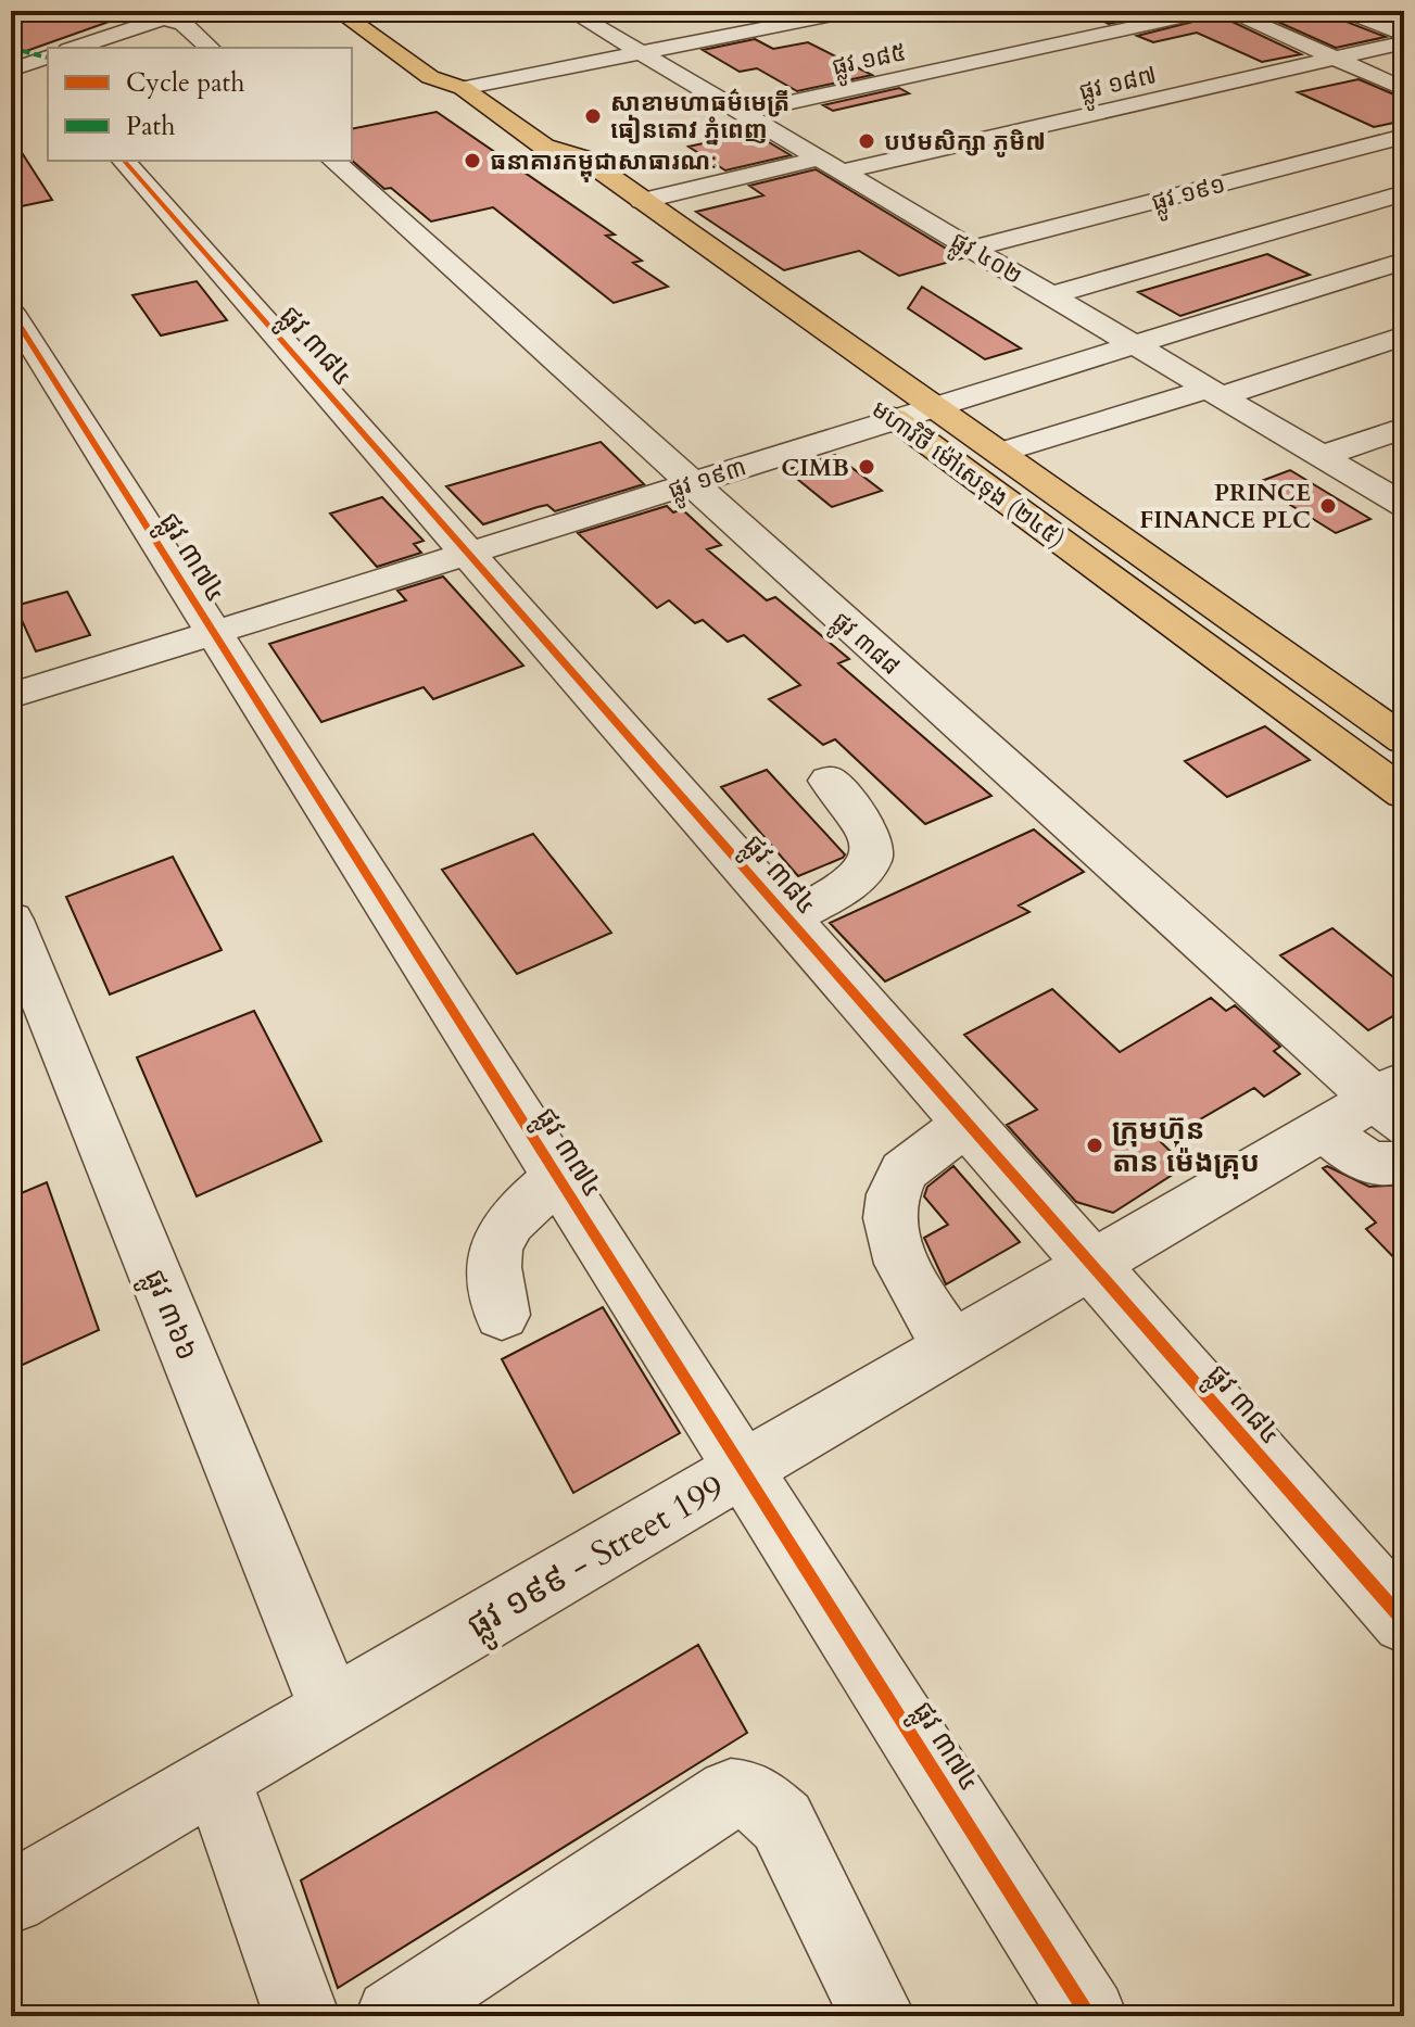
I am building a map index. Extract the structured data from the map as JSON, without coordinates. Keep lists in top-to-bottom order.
{
  "streets": {
    "main road": ["មហាវិថី ម៉ៅសេទុង (២៤៥)"],
    "street": [
      "ផ្លូវ ១៨៥",
      "ផ្លូវ ១៨៧",
      "ផ្លូវ ១៩១",
      "ផ្លូវ ៤០២",
      "ផ្លូវ ៣៨៤",
      "ផ្លូវ ១៩៣",
      "ផ្លូវ ៣៧៤",
      "ផ្លូវ ៣៨៨",
      "ផ្លូវ ៣៦៦",
      "ផ្លូវ ១៩៩ - Street 199"
    ]
  },
  "crossings": [
    ["ផ្លូវ ១៨៥", "ផ្លូវ ៤០២"],
    ["ផ្លូវ ១៨៧", "ផ្លូវ ៤០២"],
    ["ផ្លូវ ១៨៧", "មហាវិថី ម៉ៅសេទុង (២៤៥)"],
    ["ផ្លូវ ១៩១", "ផ្លូវ ៤០២"],
    ["ផ្លូវ ៤០២", "ផ្លូវ ១៩៣"],
    ["ផ្លូវ ៣៨៤", "ផ្លូវ ១៩៣"],
    ["ផ្លូវ ៣៨៤", "ផ្លូវ ១៩៩ - Street 199"],
    ["មហាវិថី ម៉ៅសេទុង (២៤៥)", "ផ្លូវ ១៩៣"],
    ["ផ្លូវ ១៩៣", "ផ្លូវ ៣៧៤"],
    ["ផ្លូវ ១៩៣", "ផ្លូវ ៣៨៨"],
    ["ផ្លូវ ៣៧៤", "ផ្លូវ ១៩៩ - Street 199"],
    ["ផ្លូវ ៣៨៨", "ផ្លូវ ១៩៩ - Street 199"],
    ["ផ្លូវ ៣៦៦", "ផ្លូវ ១៩៩ - Street 199"]
  ],
  "places": [
    "សាខាមហាធម៌មេត្រី ធៀនតោវ ភ្នំពេញ",
    "បឋមសិក្សា ភូមិ៧",
    "ធនាគារកម្ពុជាសាធារណៈ",
    "CIMB",
    "PRINCE FINANCE PLC",
    "ក្រុមហ៊ុន តាន ម៉េងគ្រុប"
  ],
  "legend": ["Cycle path", "Path"]
}
